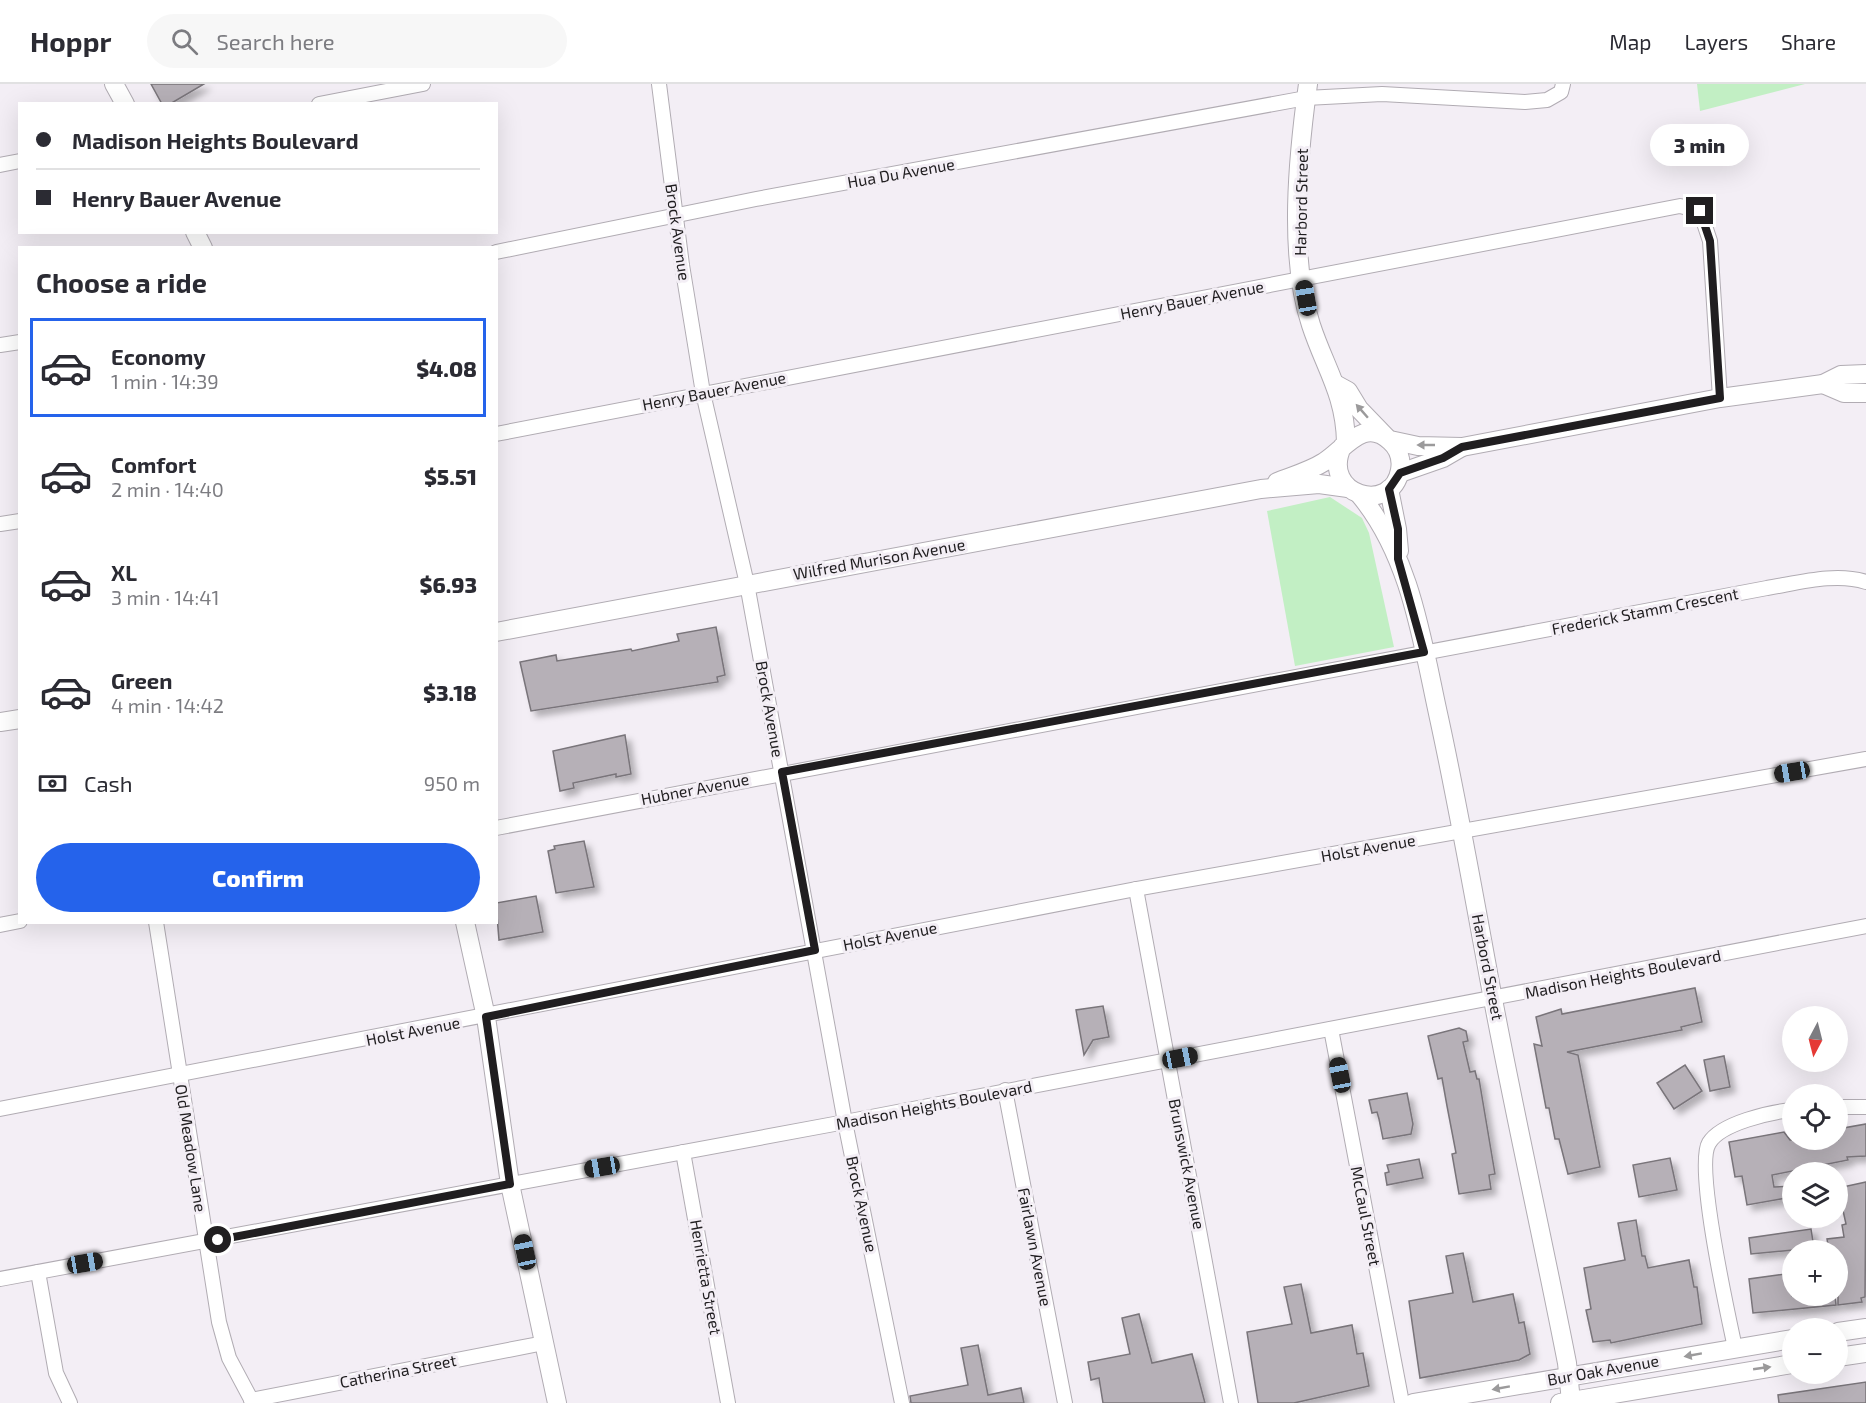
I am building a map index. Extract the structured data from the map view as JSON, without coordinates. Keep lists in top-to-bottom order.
{
  "streets": {
    "street": [
      "Hua Du Avenue",
      "Harbord Street",
      "Brock Avenue",
      "Henry Bauer Avenue",
      "Wilfred Murison Avenue",
      "Frederick Stamm Crescent",
      "Hubner Avenue",
      "Holst Avenue",
      "Madison Heights Boulevard",
      "Old Meadow Lane",
      "Brunswick Avenue",
      "McCaul Street",
      "Fairlawn Avenue",
      "Henrietta Street",
      "Bur Oak Avenue",
      "Catherina Street"
    ]
  },
  "crossings": [
    ["Hua Du Avenue", "Harbord Street"],
    ["Hua Du Avenue", "Brock Avenue"],
    ["Harbord Street", "Henry Bauer Avenue"],
    ["Harbord Street", "Wilfred Murison Avenue"],
    ["Harbord Street", "Frederick Stamm Crescent"],
    ["Harbord Street", "Hubner Avenue"],
    ["Harbord Street", "Holst Avenue"],
    ["Harbord Street", "Madison Heights Boulevard"],
    ["Harbord Street", "Bur Oak Avenue"],
    ["Brock Avenue", "Henry Bauer Avenue"],
    ["Brock Avenue", "Wilfred Murison Avenue"],
    ["Brock Avenue", "Hubner Avenue"],
    ["Brock Avenue", "Holst Avenue"],
    ["Brock Avenue", "Madison Heights Boulevard"],
    ["Frederick Stamm Crescent", "Hubner Avenue"],
    ["Holst Avenue", "Old Meadow Lane"],
    ["Holst Avenue", "Brunswick Avenue"],
    ["Madison Heights Boulevard", "Old Meadow Lane"],
    ["Madison Heights Boulevard", "Brunswick Avenue"],
    ["Madison Heights Boulevard", "McCaul Street"],
    ["Madison Heights Boulevard", "Fairlawn Avenue"],
    ["Madison Heights Boulevard", "Henrietta Street"],
    ["Old Meadow Lane", "Catherina Street"]
  ],
  "north": "bottom",
  "page": {
    "header": "Hoppr",
    "search": "Search here",
    "nav": ["Map", "Layers", "Share"],
    "banner": ["Madison Heights Boulevard", "Henry Bauer Avenue"],
    "bubble": "3 min",
    "heading": "Choose a ride",
    "list": [
      {
        "name": "Economy",
        "note": "1 min · 14:39",
        "value": "$4.08"
      },
      {
        "name": "Comfort",
        "note": "2 min · 14:40",
        "value": "$5.51"
      },
      {
        "name": "XL",
        "note": "3 min · 14:41",
        "value": "$6.93"
      },
      {
        "name": "Green",
        "note": "4 min · 14:42",
        "value": "$3.18"
      }
    ],
    "pay": ["Cash", "950 m"],
    "buttons": "Confirm",
    "map_buttons": ["+", "−"]
  }
}
